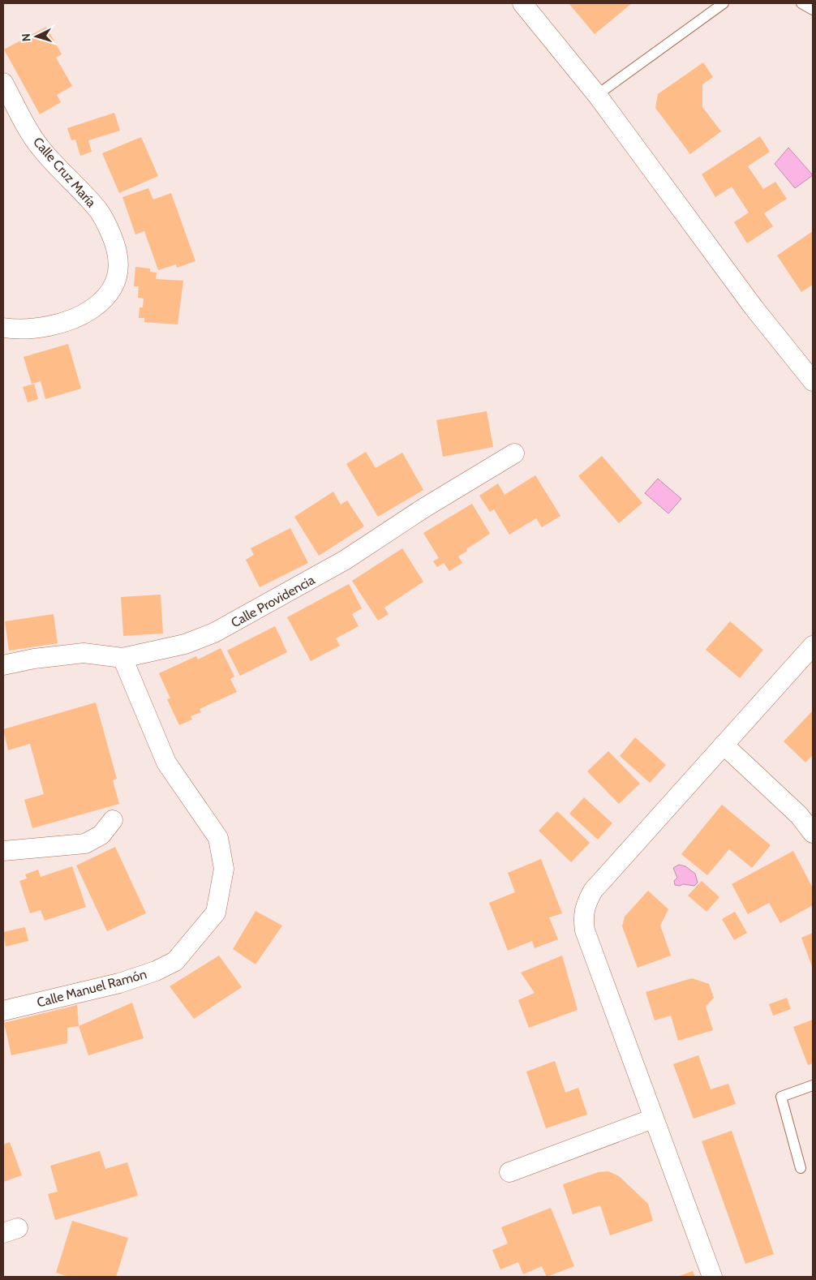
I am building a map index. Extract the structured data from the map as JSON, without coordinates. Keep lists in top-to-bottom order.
{
  "streets": {
    "street": ["Calle Cruz María", "Calle Providencia", "Calle Manuel Ramón"]
  },
  "crossings": [
    ["Calle Providencia", "Calle Manuel Ramón"]
  ],
  "north": "left"
}
